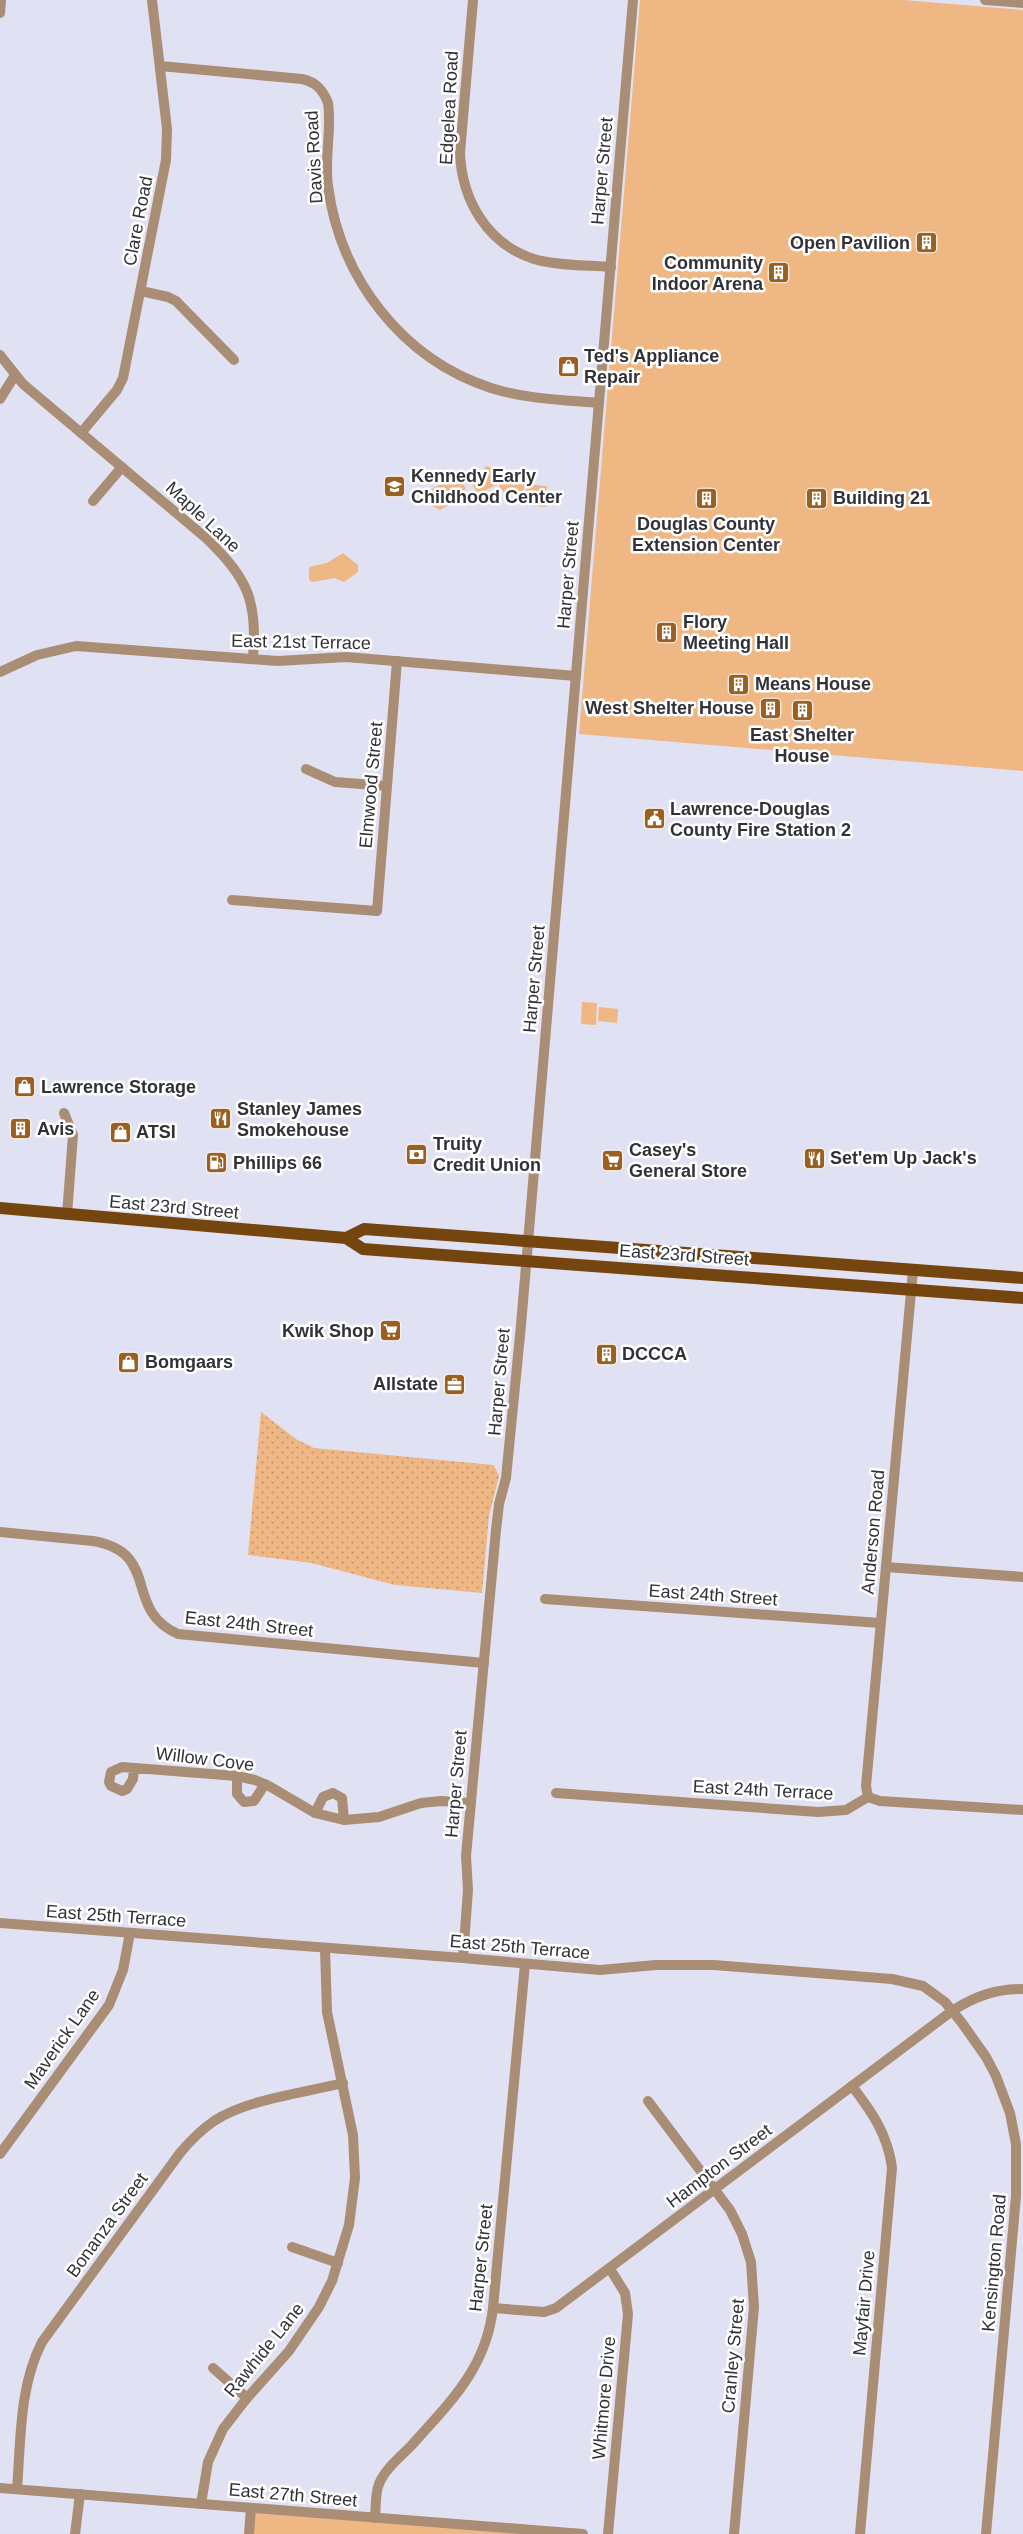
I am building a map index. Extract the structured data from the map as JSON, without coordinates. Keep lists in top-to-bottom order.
{
  "streets": {
    "main road": ["East 23rd Street"],
    "street": [
      "Edgelea Road",
      "Davis Road",
      "Harper Street",
      "Clare Road",
      "Maple Lane",
      "East 21st Terrace",
      "Elmwood Street",
      "Anderson Road",
      "East 24th Street",
      "Willow Cove",
      "East 24th Terrace",
      "East 25th Terrace",
      "Maverick Lane",
      "Hampton Street",
      "Bonanza Street",
      "Kensington Road",
      "Mayfair Drive",
      "Rawhide Lane",
      "Cranley Street",
      "Whitmore Drive",
      "East 27th Street"
    ]
  },
  "crossings": [
    ["Edgelea Road", "Harper Street"],
    ["Davis Road", "Harper Street"],
    ["Davis Road", "Clare Road"],
    ["Harper Street", "East 21st Terrace"],
    ["Harper Street", "East 23rd Street"],
    ["Harper Street", "East 24th Street"],
    ["Harper Street", "Willow Cove"],
    ["Harper Street", "East 25th Terrace"],
    ["Harper Street", "Hampton Street"],
    ["Harper Street", "East 27th Street"],
    ["Clare Road", "Maple Lane"],
    ["Maple Lane", "East 21st Terrace"],
    ["East 21st Terrace", "Elmwood Street"],
    ["East 23rd Street", "Anderson Road"],
    ["Anderson Road", "East 24th Street"],
    ["Anderson Road", "East 24th Terrace"],
    ["East 25th Terrace", "Maverick Lane"],
    ["East 25th Terrace", "Hampton Street"],
    ["East 25th Terrace", "Kensington Road"],
    ["East 25th Terrace", "Rawhide Lane"],
    ["Hampton Street", "Kensington Road"],
    ["Hampton Street", "Mayfair Drive"],
    ["Hampton Street", "Cranley Street"],
    ["Hampton Street", "Whitmore Drive"],
    ["Bonanza Street", "Rawhide Lane"],
    ["Bonanza Street", "East 27th Street"],
    ["Rawhide Lane", "East 27th Street"]
  ],
  "places": {
    "building": [
      "Open Pavilion",
      "Community Indoor Arena",
      "Building 21",
      "Douglas County Extension Center",
      "Flory Meeting Hall",
      "Means House",
      "West Shelter House",
      "East Shelter House",
      "Avis",
      "DCCCA"
    ],
    "shop": [
      "Ted's Appliance Repair",
      "Lawrence Storage",
      "ATSI",
      "Bomgaars"
    ],
    "school or university": ["Kennedy Early Childhood Center"],
    "public building": ["Lawrence-Douglas County Fire Station 2"],
    "restaurant": ["Stanley James Smokehouse", "Set'em Up Jack's"],
    "bank": ["Truity Credit Union"],
    "supermarket": ["Casey's General Store", "Kwik Shop"],
    "fuel station": ["Phillips 66"],
    "office": ["Allstate"]
  }
}
